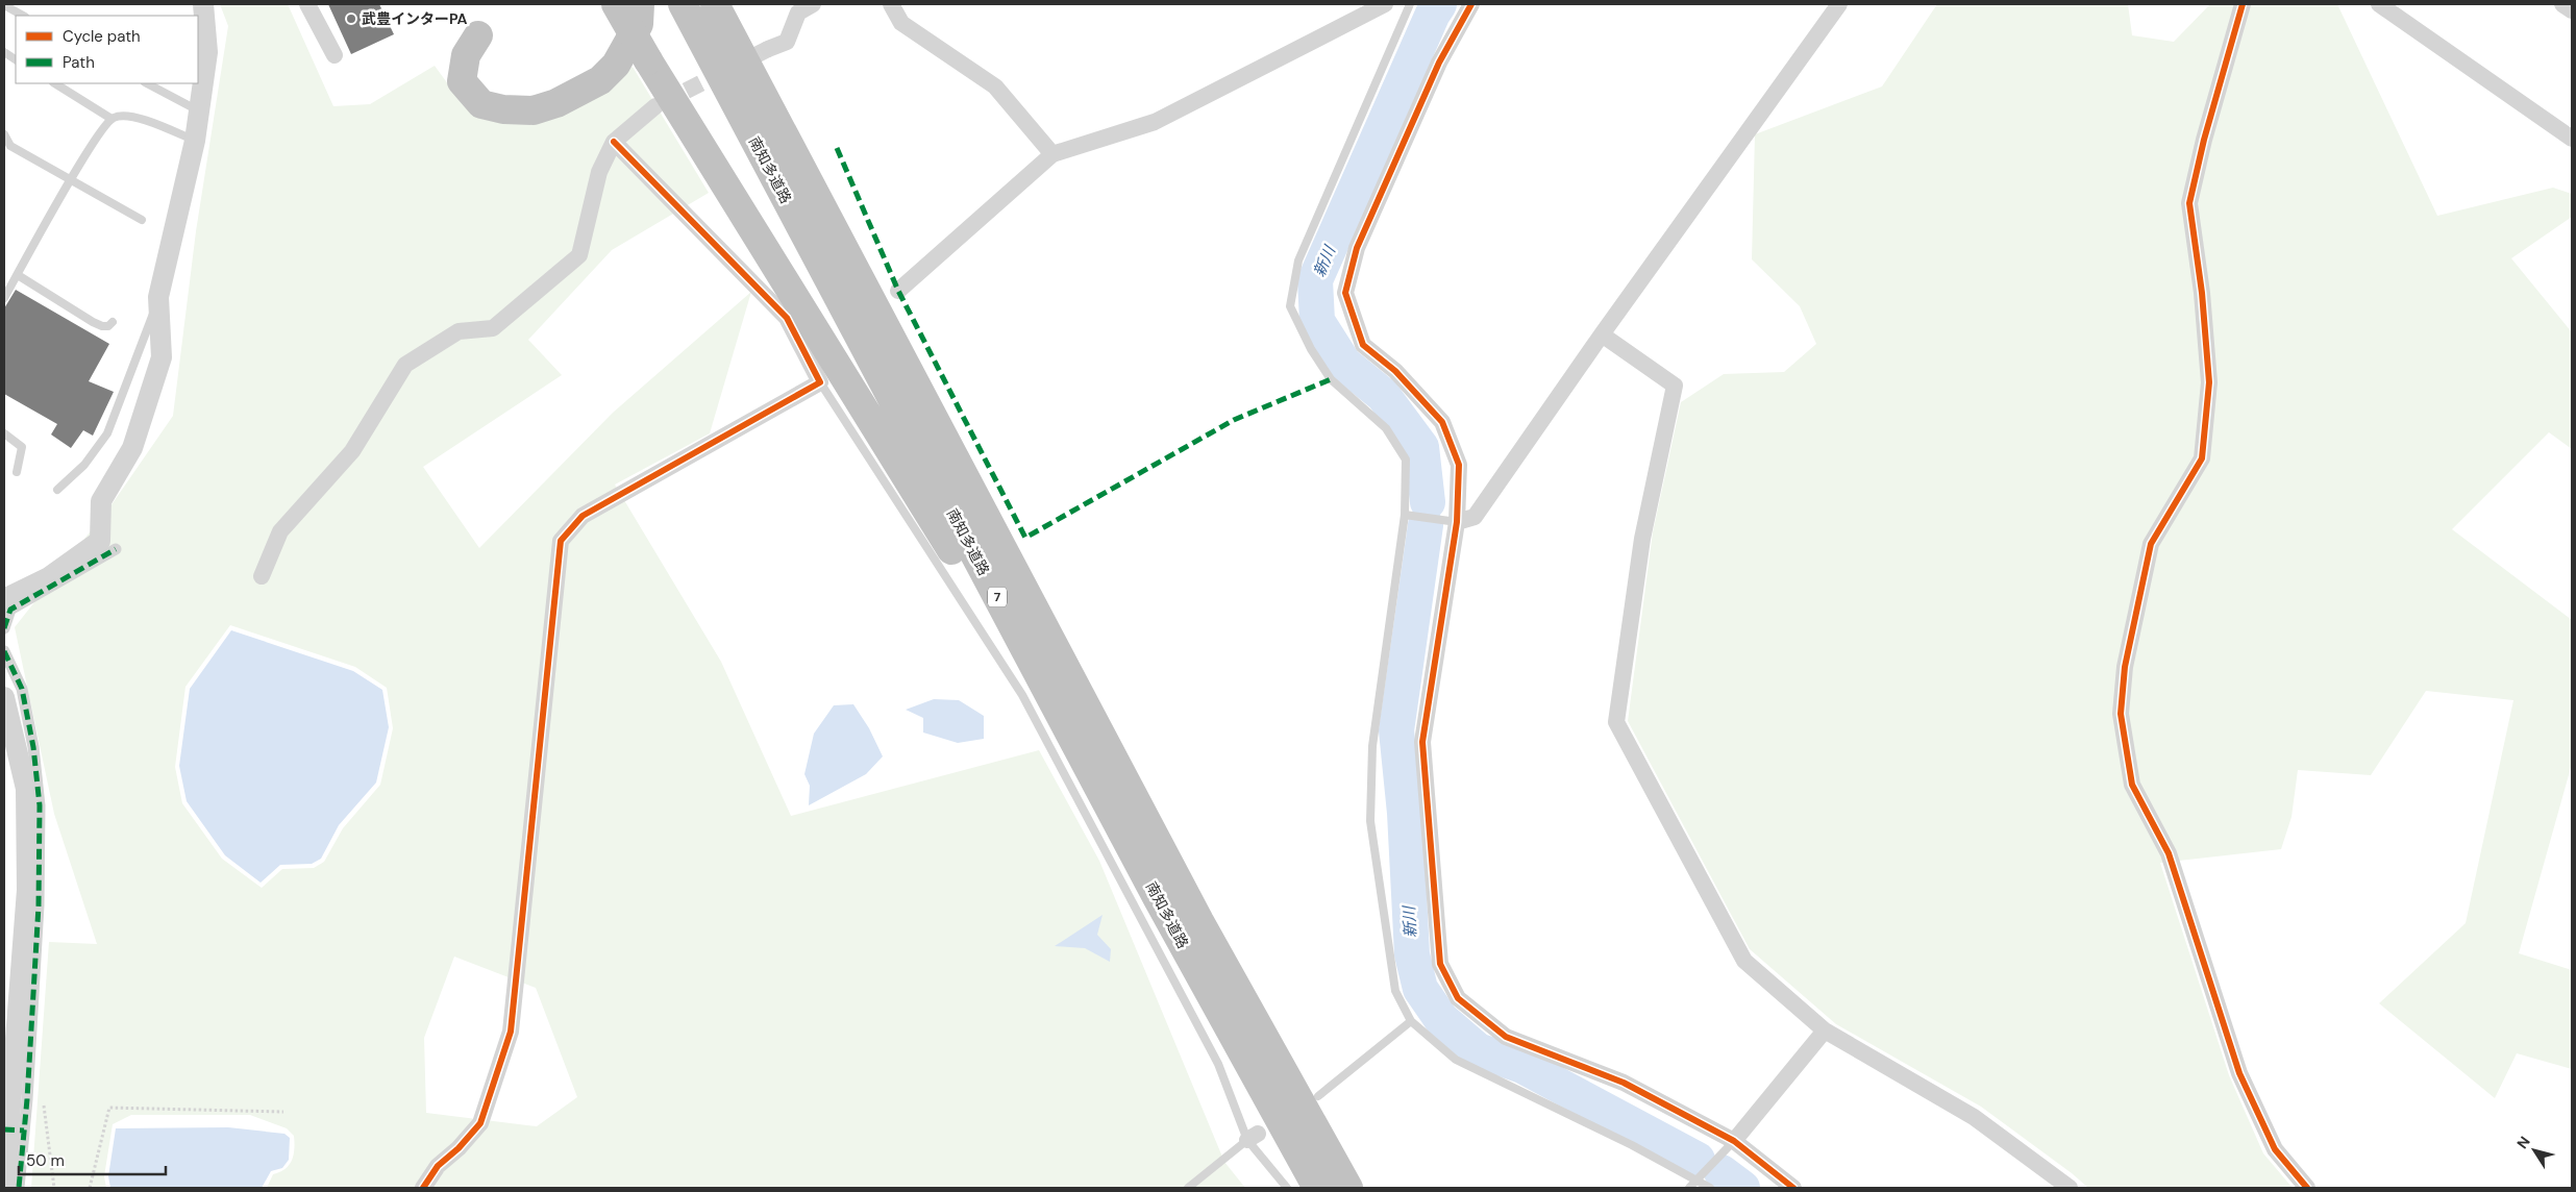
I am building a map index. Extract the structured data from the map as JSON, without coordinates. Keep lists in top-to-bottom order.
{
  "streets": {
    "highway": ["南知多道路", "7"]
  },
  "water": ["新川"],
  "places": ["武豊インターPA"],
  "legend": ["Cycle path", "Path"],
  "scale_bar": "50 m",
  "north": "top left"
}
